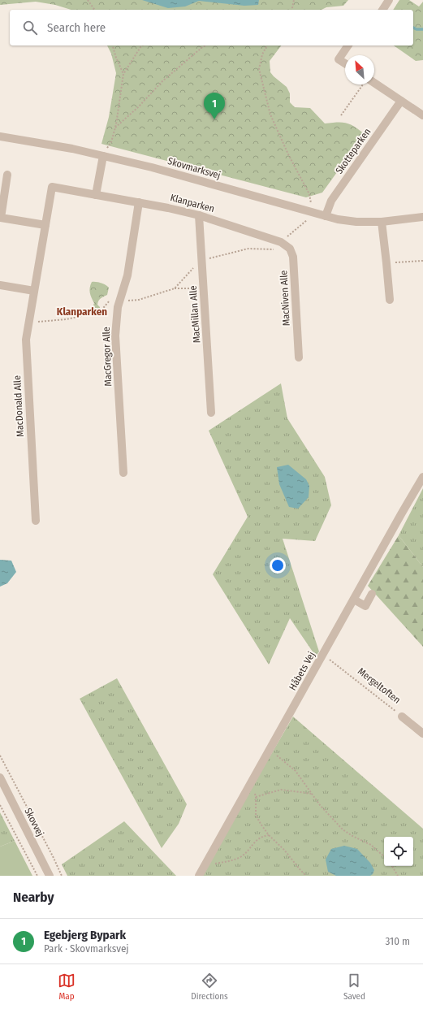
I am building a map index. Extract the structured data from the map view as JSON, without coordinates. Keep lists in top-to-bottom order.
{
  "streets": {
    "street": [
      "Skotteparken",
      "Skovmarksvej",
      "Klanparken",
      "MacNiven Alle",
      "MacMillan Alle",
      "MacGregor Alle",
      "MacDonald Alle",
      "Håbets Vej",
      "Mergeltoften",
      "Skovvej"
    ]
  },
  "crossings": [
    ["Skotteparken", "Skovmarksvej"],
    ["Klanparken", "MacNiven Alle"],
    ["Klanparken", "MacMillan Alle"],
    ["Klanparken", "MacGregor Alle"],
    ["Klanparken", "MacDonald Alle"],
    ["Håbets Vej", "Mergeltoften"]
  ],
  "districts": ["Klanparken"],
  "north": "top left",
  "page": {
    "search": "Search here",
    "pins": "1",
    "heading": "Nearby",
    "list": [
      {
        "mark": "1",
        "name": "Egebjerg Bypark",
        "note": "Park · Skovmarksvej",
        "value": "310 m"
      }
    ],
    "nav": ["Map", "Directions", "Saved"]
  }
}
